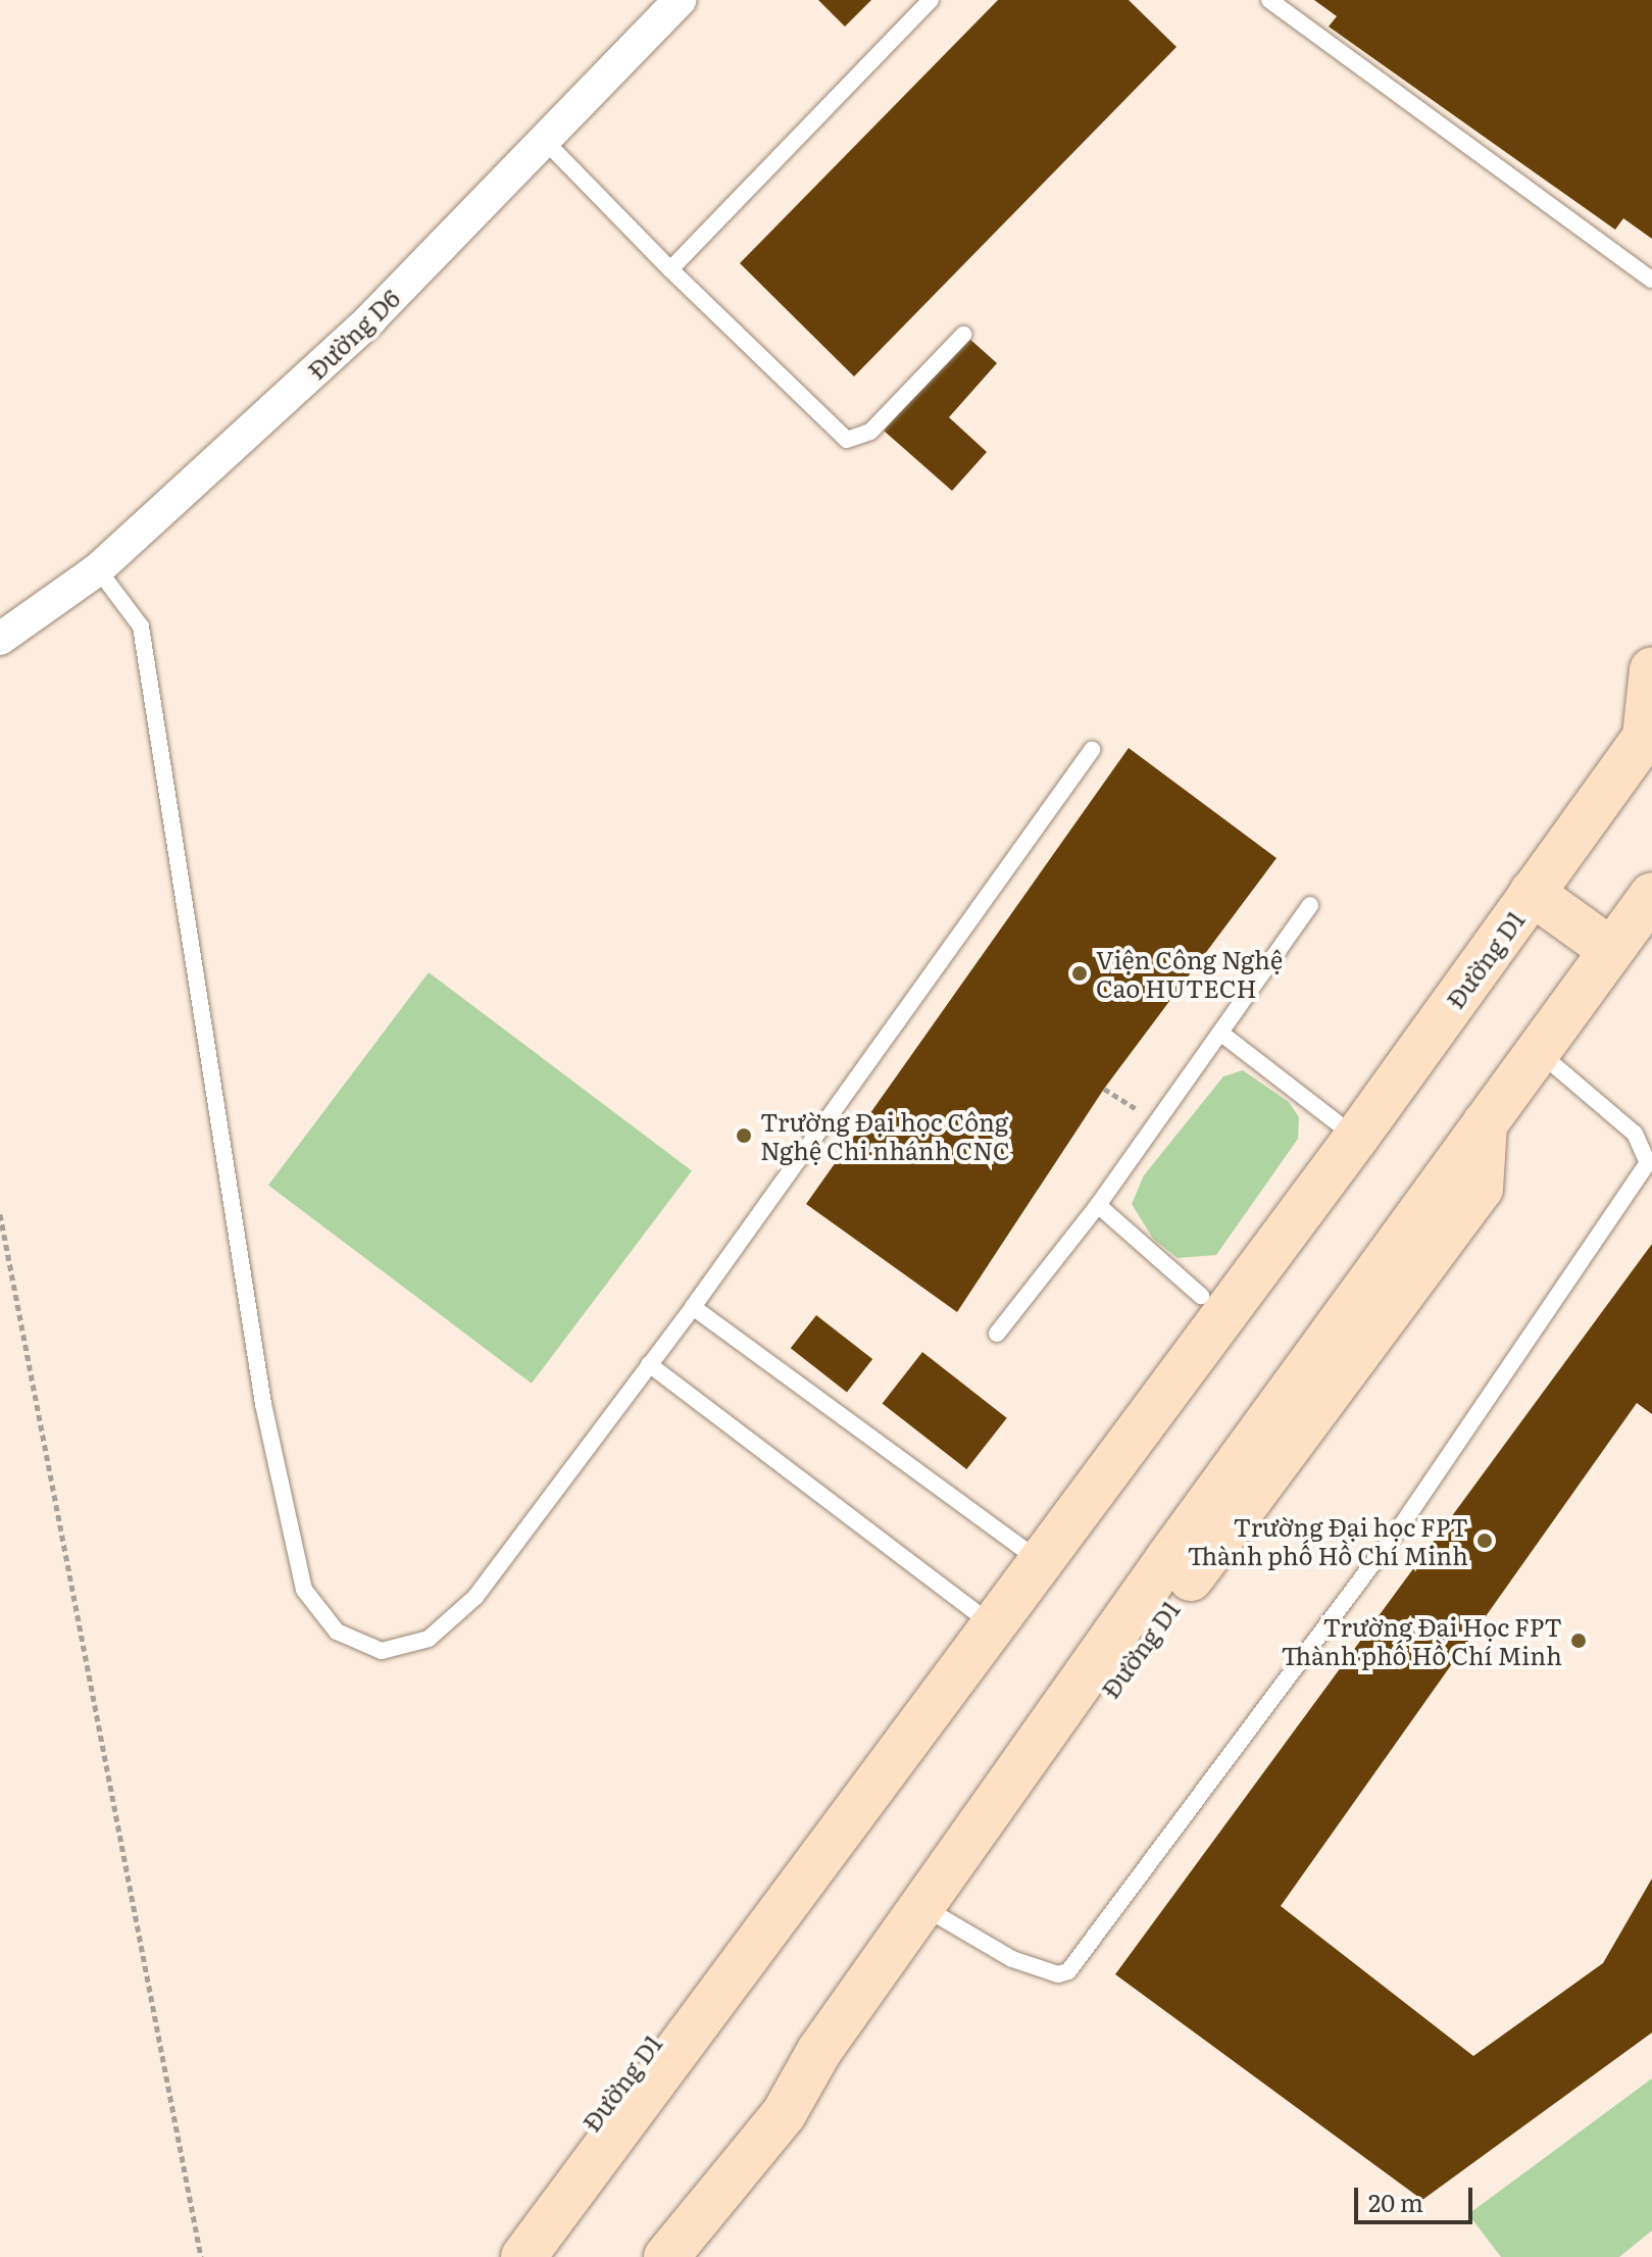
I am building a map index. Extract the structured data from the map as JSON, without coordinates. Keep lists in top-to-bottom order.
{
  "streets": {
    "main road": ["Đường D1"],
    "street": ["Đường D6"]
  },
  "places": [
    "Viện Công Nghệ Cao HUTECH",
    "Trường Đại học Công Nghệ Chi nhánh CNC",
    "Trường Đại học FPT Thành phố Hồ Chí Minh",
    "Trường Đại Học FPT Thành phố Hồ Chí Minh"
  ],
  "scale_bar": "20 m"
}
